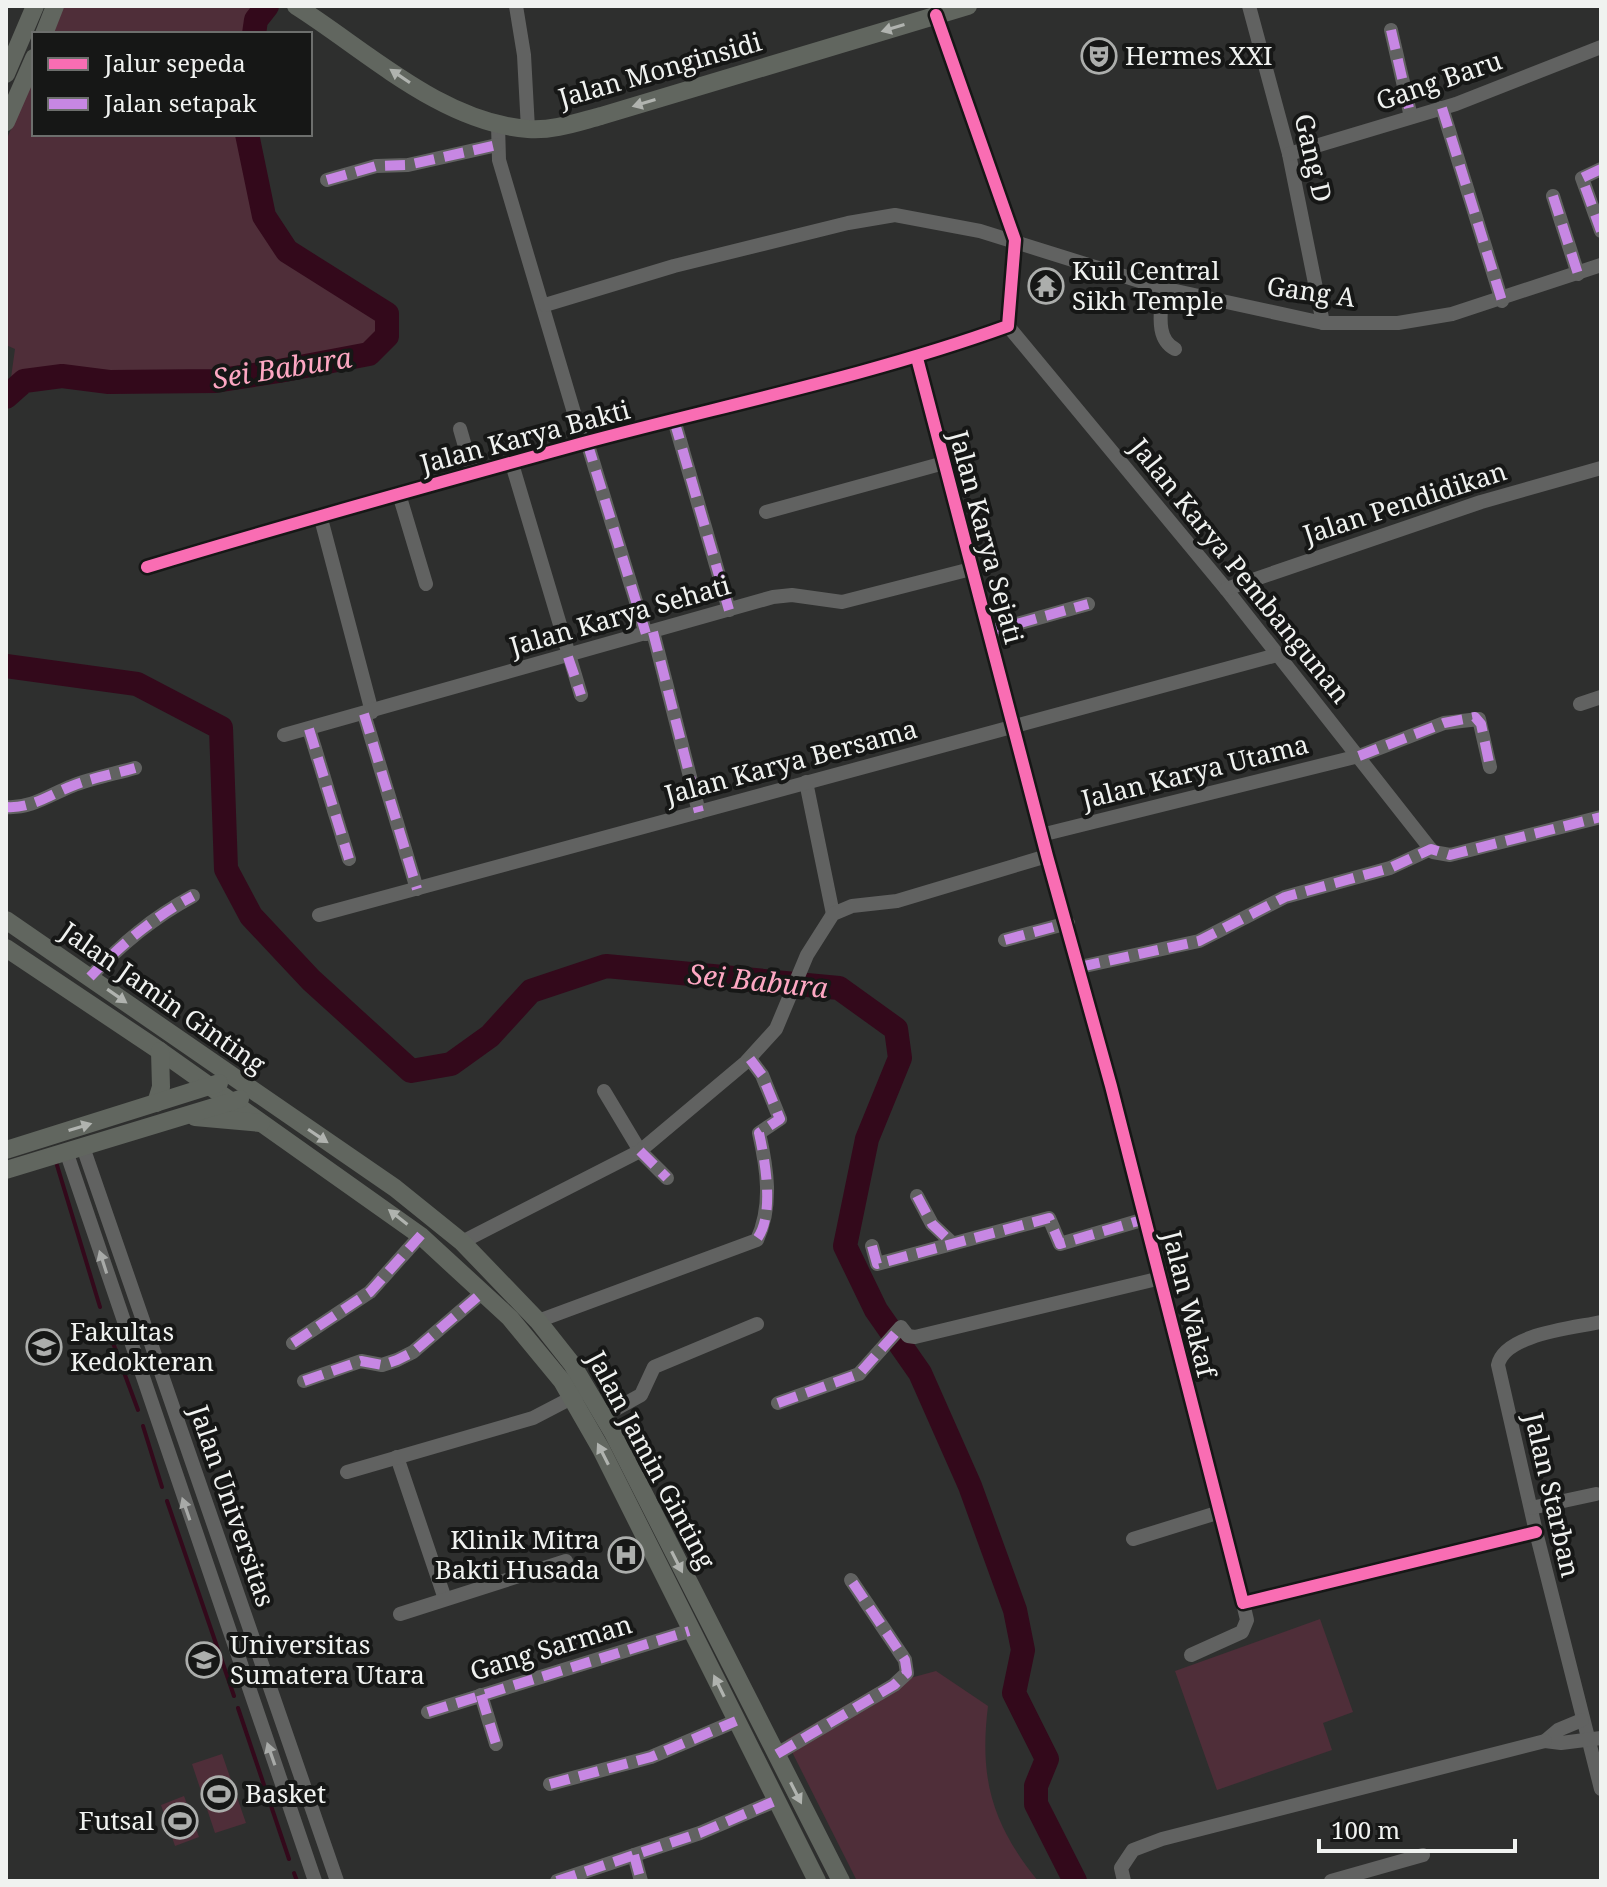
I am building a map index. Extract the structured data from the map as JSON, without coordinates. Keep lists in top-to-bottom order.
{
  "streets": {
    "main road": ["Jalan Monginsidi", "Jalan Jamin Ginting"],
    "street": [
      "Gang Baru",
      "Gang D",
      "Gang A",
      "Jalan Karya Bakti",
      "Jalan Pendidikan",
      "Jalan Karya Sejati",
      "Jalan Karya Pembangunan",
      "Jalan Karya Sehati",
      "Jalan Karya Bersama",
      "Jalan Karya Utama",
      "Jalan Wakaf",
      "Jalan Starban",
      "Jalan Universitas",
      "Gang Sarman"
    ]
  },
  "crossings": [
    ["Gang Baru", "Gang D"],
    ["Gang D", "Gang A"],
    ["Jalan Karya Bakti", "Jalan Karya Sejati"],
    ["Jalan Karya Bakti", "Jalan Karya Pembangunan"],
    ["Jalan Pendidikan", "Jalan Karya Pembangunan"],
    ["Jalan Karya Sejati", "Jalan Karya Sehati"],
    ["Jalan Karya Sejati", "Jalan Karya Bersama"],
    ["Jalan Karya Sejati", "Jalan Wakaf"],
    ["Jalan Karya Pembangunan", "Jalan Karya Bersama"],
    ["Jalan Karya Pembangunan", "Jalan Karya Utama"],
    ["Jalan Karya Bersama", "Jalan Wakaf"],
    ["Jalan Karya Utama", "Jalan Wakaf"],
    ["Jalan Jamin Ginting", "Gang Sarman"]
  ],
  "one_way": ["Jalan Monginsidi"],
  "water": ["Sei Babura"],
  "places": {
    "theatre": ["Hermes XXI"],
    "temple": ["Kuil Central Sikh Temple"],
    "school or university": ["Fakultas Kedokteran", "Universitas Sumatera Utara"],
    "hospital": ["Klinik Mitra Bakti Husada"],
    "sports": ["Basket", "Futsal"]
  },
  "legend": ["Jalur sepeda", "Jalan setapak"],
  "scale_bar": "100 m"
}
